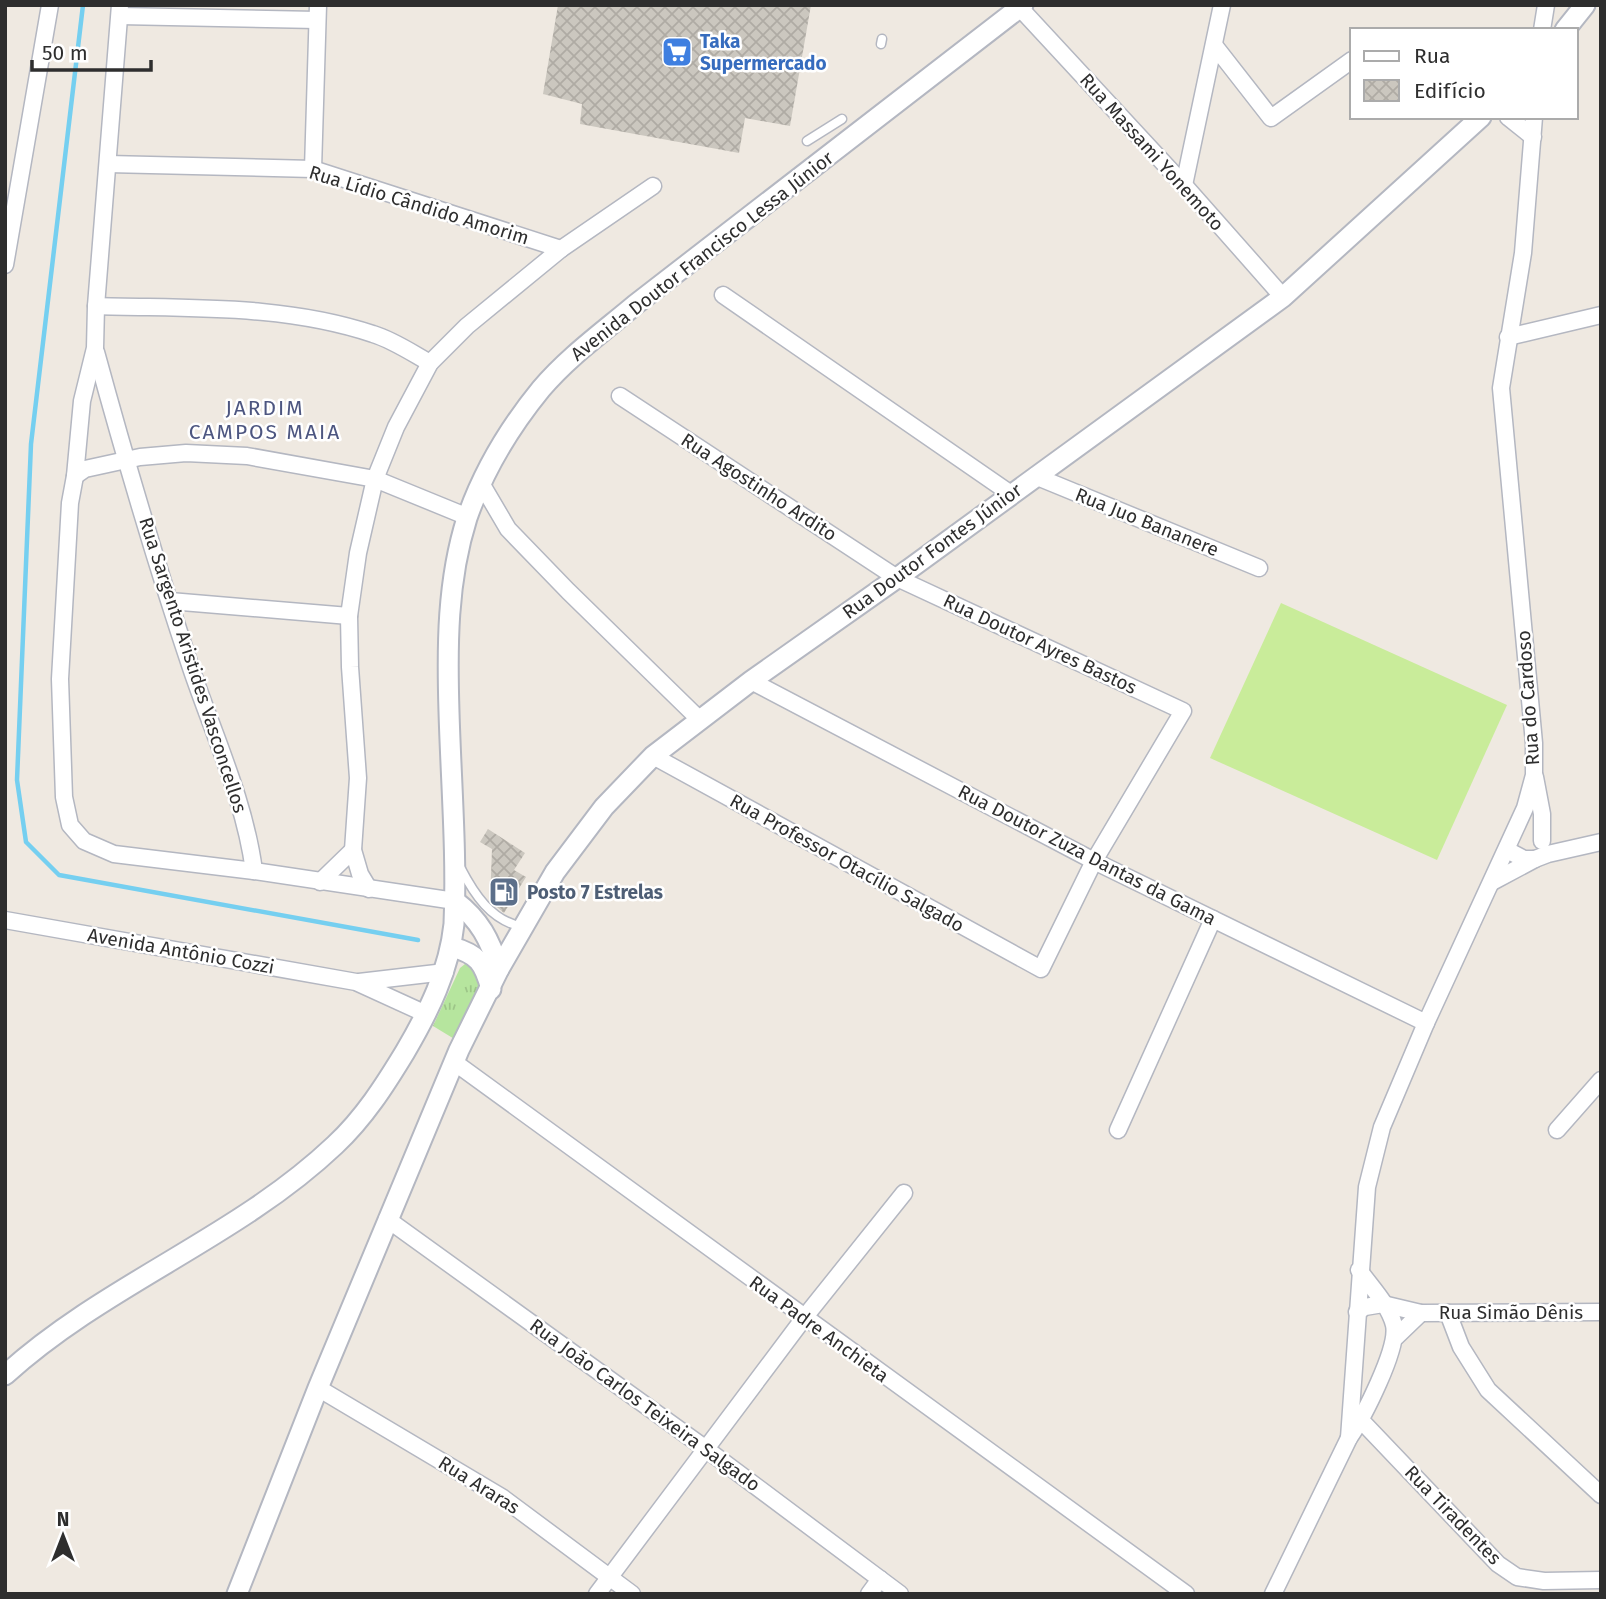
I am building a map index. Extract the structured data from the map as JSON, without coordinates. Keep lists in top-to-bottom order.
{
  "streets": {
    "street": [
      "Rua Massami Yonemoto",
      "Rua Lídio Cândido Amorim",
      "Avenida Doutor Francisco Lessa Júnior",
      "Rua Agostinho Ardito",
      "Rua Juo Bananere",
      "Rua Doutor Fontes Júnior",
      "Rua Doutor Ayres Bastos",
      "Rua Sargento Aristides Vasconcellos",
      "Rua do Cardoso",
      "Rua Doutor Zuza Dantas da Gama",
      "Rua Professor Otacílio Salgado",
      "Avenida Antônio Cozzi",
      "Rua Simão Dênis",
      "Rua Padre Anchieta",
      "Rua João Carlos Teixeira Salgado",
      "Rua Araras",
      "Rua Tiradentes"
    ]
  },
  "crossings": [
    ["Rua Massami Yonemoto", "Avenida Doutor Francisco Lessa Júnior"],
    ["Rua Massami Yonemoto", "Rua Doutor Fontes Júnior"],
    ["Rua Lídio Cândido Amorim", "Rua Sargento Aristides Vasconcellos"],
    ["Avenida Doutor Francisco Lessa Júnior", "Rua Sargento Aristides Vasconcellos"],
    ["Avenida Doutor Francisco Lessa Júnior", "Avenida Antônio Cozzi"],
    ["Rua Agostinho Ardito", "Rua Doutor Fontes Júnior"],
    ["Rua Agostinho Ardito", "Rua Doutor Ayres Bastos"],
    ["Rua Juo Bananere", "Rua Doutor Fontes Júnior"],
    ["Rua Doutor Fontes Júnior", "Rua Doutor Ayres Bastos"],
    ["Rua Doutor Fontes Júnior", "Rua Doutor Zuza Dantas da Gama"],
    ["Rua Doutor Fontes Júnior", "Rua Professor Otacílio Salgado"],
    ["Rua Doutor Fontes Júnior", "Rua Padre Anchieta"],
    ["Rua Doutor Fontes Júnior", "Rua João Carlos Teixeira Salgado"],
    ["Rua Doutor Fontes Júnior", "Rua Araras"],
    ["Rua Doutor Ayres Bastos", "Rua Doutor Zuza Dantas da Gama"],
    ["Rua Doutor Ayres Bastos", "Rua Professor Otacílio Salgado"],
    ["Rua do Cardoso", "Rua Doutor Zuza Dantas da Gama"],
    ["Rua do Cardoso", "Rua Tiradentes"],
    ["Rua Doutor Zuza Dantas da Gama", "Rua Professor Otacílio Salgado"]
  ],
  "districts": ["JARDIM CAMPOS MAIA"],
  "places": {
    "supermarket": ["Taka Supermercado"],
    "fuel station": ["Posto 7 Estrelas"]
  },
  "legend": ["Rua", "Edifício"],
  "scale_bar": "50 m",
  "north": "top"
}
